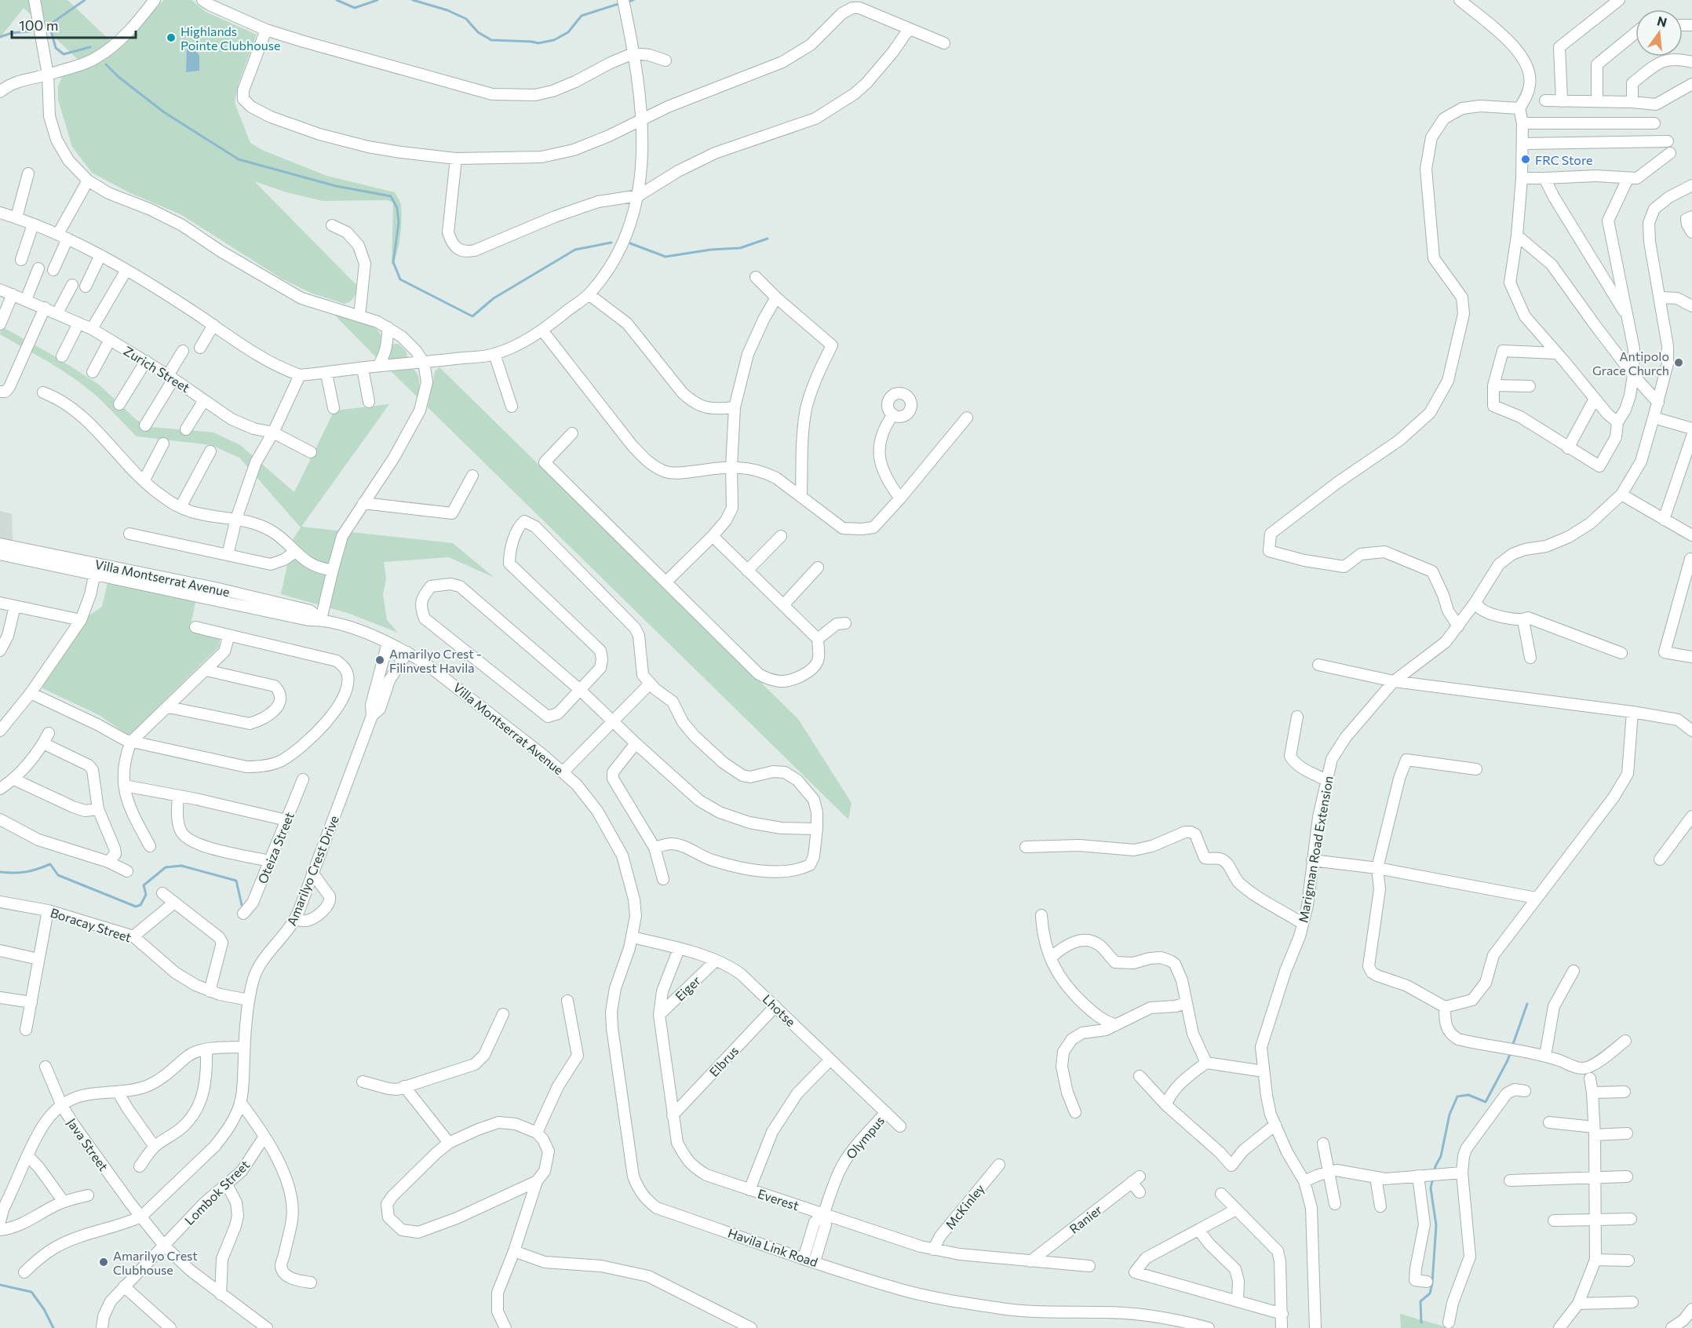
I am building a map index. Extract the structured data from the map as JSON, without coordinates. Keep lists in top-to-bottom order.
{
  "streets": {
    "street": [
      "Zurich Street",
      "Villa Montserrat Avenue",
      "Oteiza Street",
      "Marigman Road Extension",
      "Amarilyo Crest Drive",
      "Boracay Street",
      "Eiger",
      "Lhotse",
      "Elbrus",
      "Olympus",
      "Java Street",
      "Lombok Street",
      "Everest",
      "McKinley",
      "Ranier",
      "Havila Link Road"
    ]
  },
  "crossings": [
    ["Villa Montserrat Avenue", "Amarilyo Crest Drive"],
    ["Villa Montserrat Avenue", "Havila Link Road"],
    ["Amarilyo Crest Drive", "Boracay Street"],
    ["Amarilyo Crest Drive", "Java Street"],
    ["Eiger", "Lhotse"],
    ["Eiger", "Everest"],
    ["Lhotse", "Elbrus"],
    ["Lhotse", "Olympus"],
    ["Lhotse", "Everest"],
    ["Lhotse", "Havila Link Road"],
    ["Elbrus", "Everest"],
    ["Olympus", "Everest"],
    ["Olympus", "Havila Link Road"],
    ["Java Street", "Lombok Street"],
    ["Everest", "McKinley"],
    ["Everest", "Ranier"]
  ],
  "places": [
    "Highlands Pointe Clubhouse",
    "FRC Store",
    "Antipolo Grace Church",
    "Amarilyo Crest - Filinvest Havila",
    "Amarilyo Crest Clubhouse"
  ],
  "scale_bar": "100 m",
  "north": "top"
}
